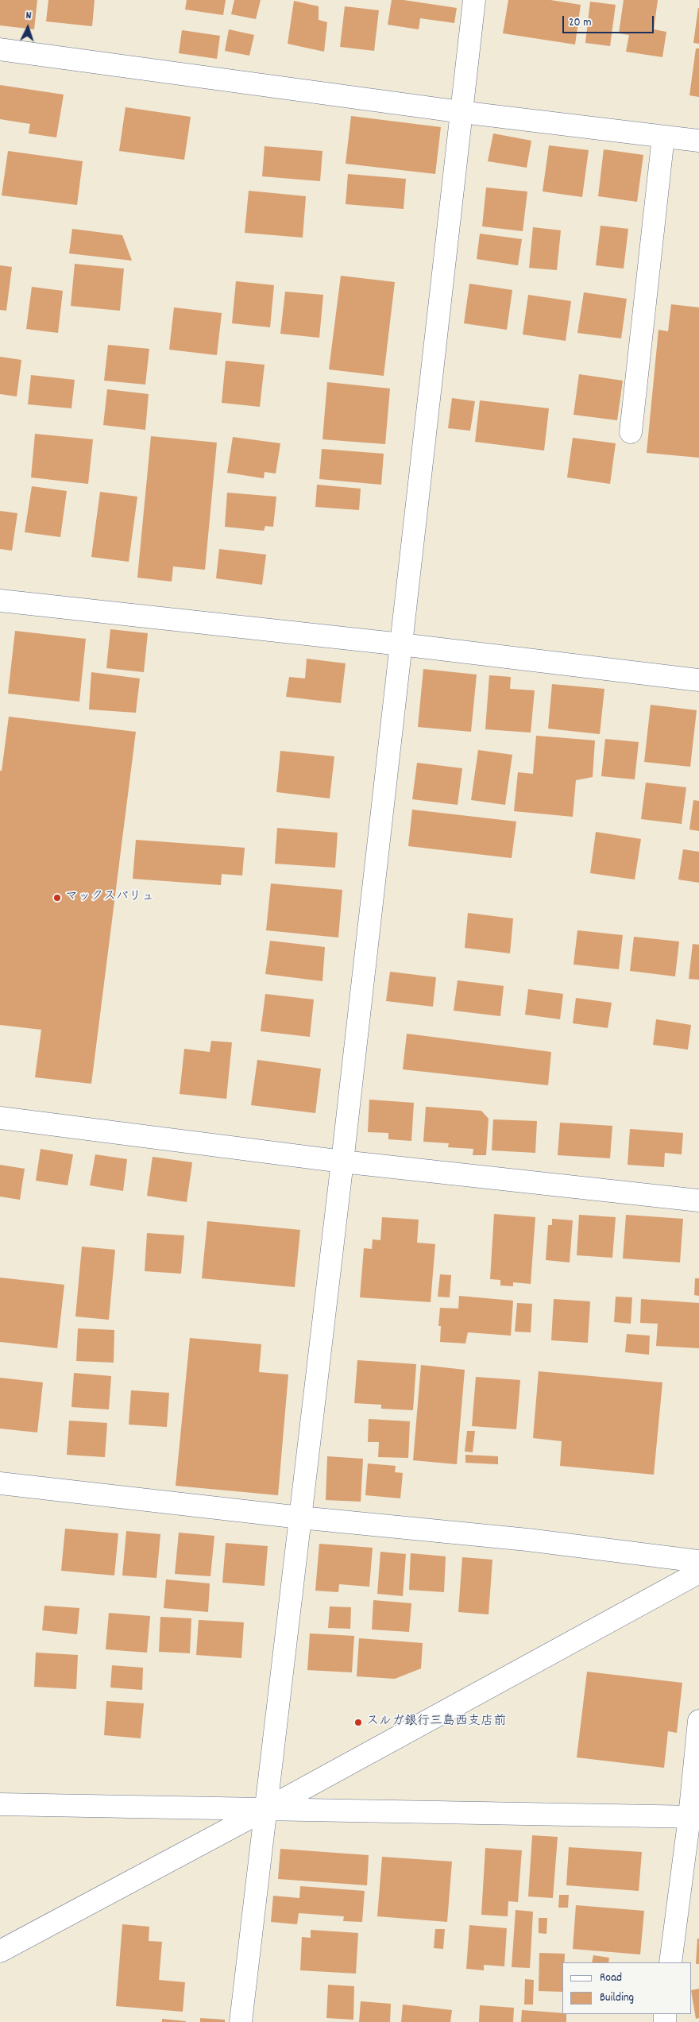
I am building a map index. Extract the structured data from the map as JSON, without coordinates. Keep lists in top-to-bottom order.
{
  "places": ["マックスバリュ", "スルガ銀行三島西支店前"],
  "legend": ["Road", "Building"],
  "scale_bar": "20 m",
  "north": "top"
}
